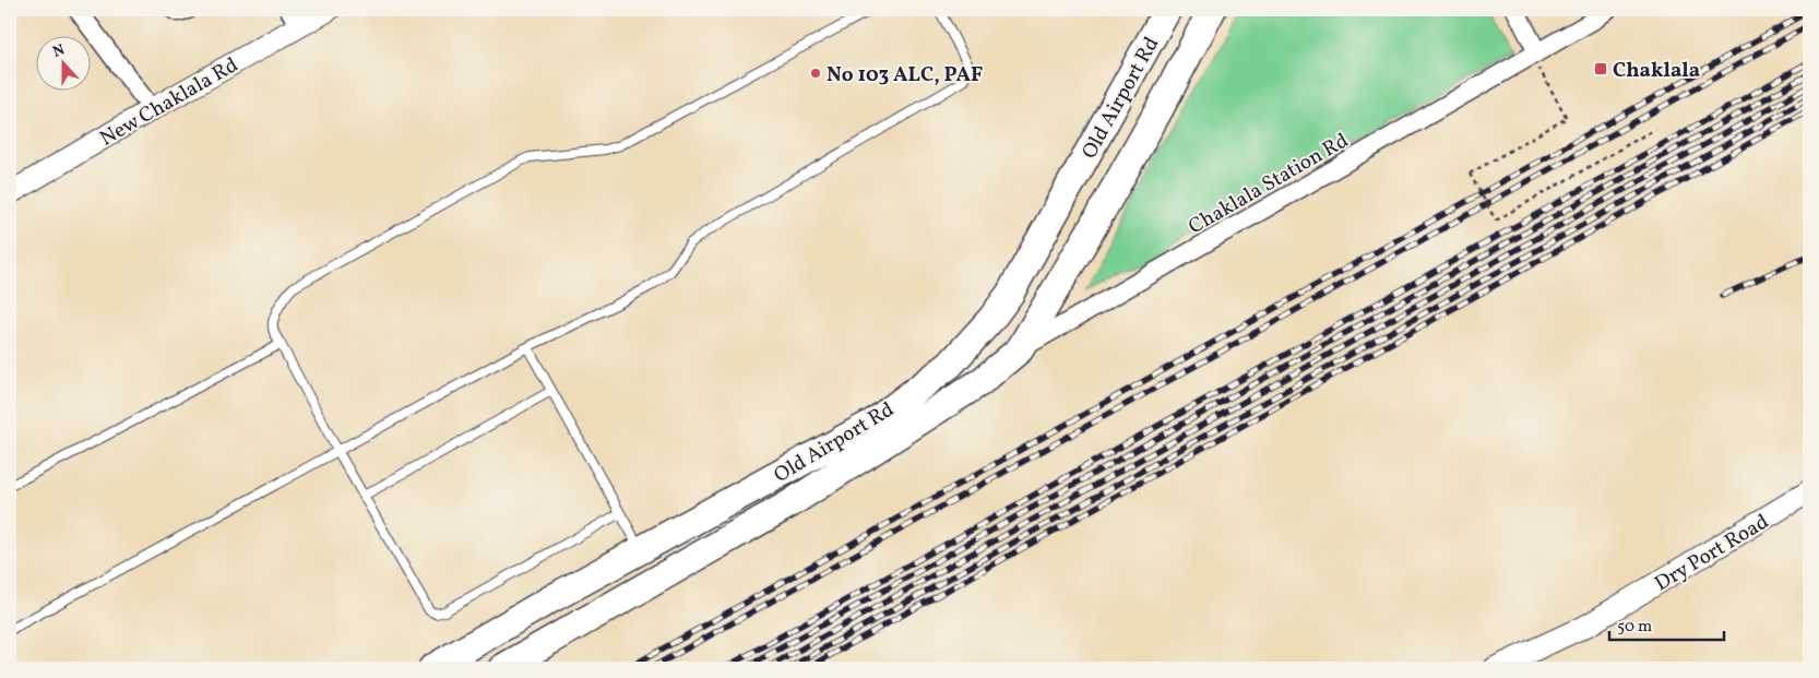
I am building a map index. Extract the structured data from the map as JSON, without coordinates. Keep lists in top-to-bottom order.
{
  "streets": {
    "main road": ["Old Airport Rd"],
    "street": ["New Chaklala Rd", "Chaklala Station Rd", "Dry Port Road"]
  },
  "crossings": [
    ["Old Airport Rd", "Chaklala Station Rd"]
  ],
  "places": {
    "transit": ["Chaklala"],
    "other": ["No 103 ALC, PAF"]
  },
  "scale_bar": "50 m",
  "north": "top"
}
